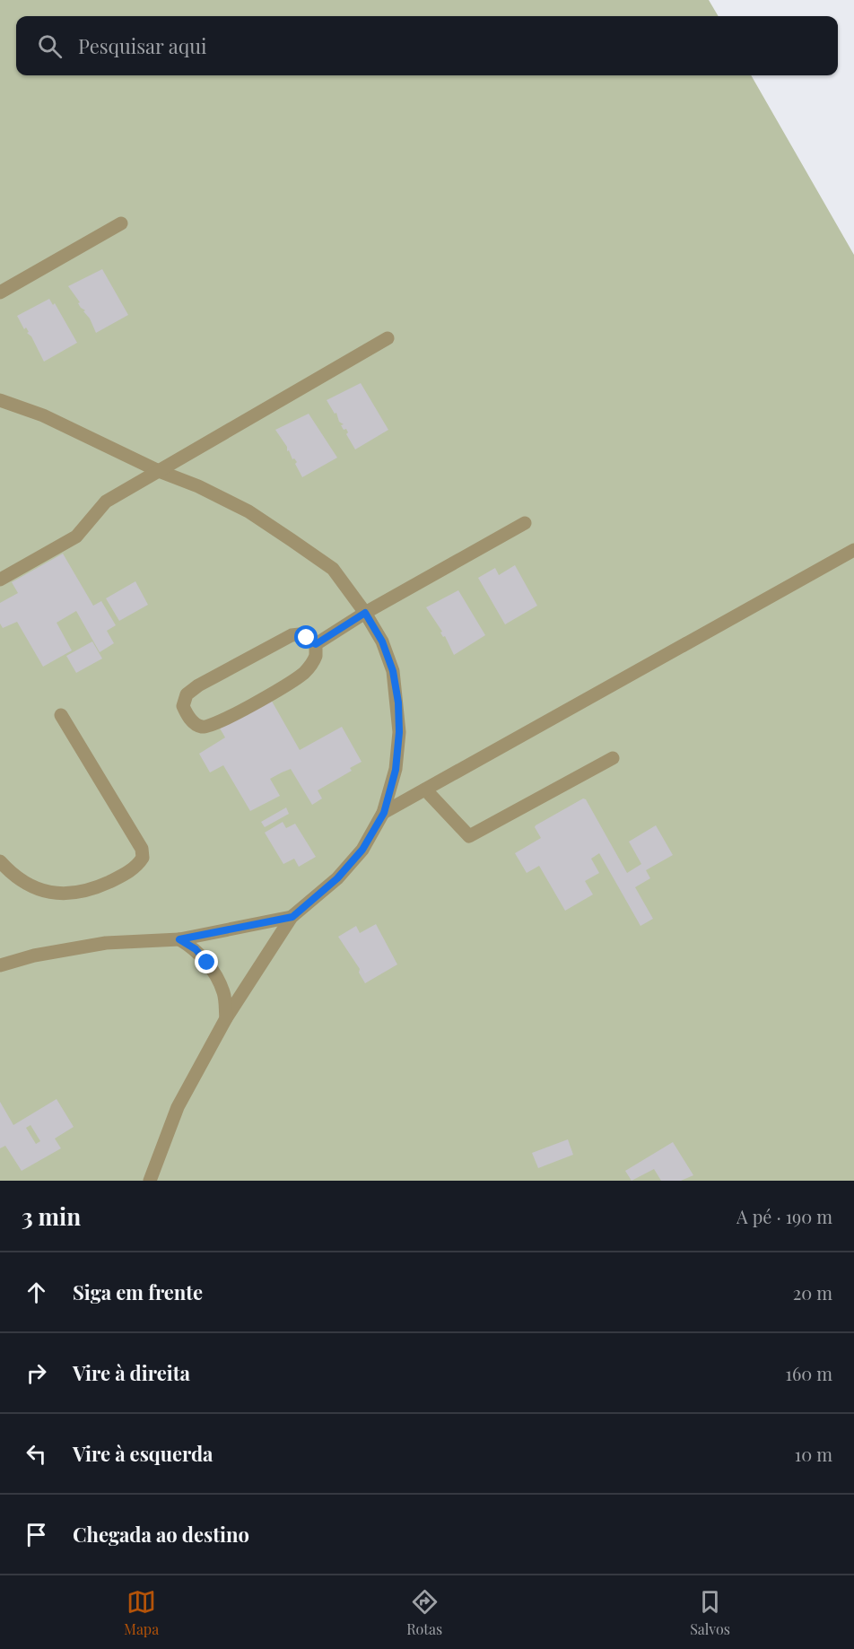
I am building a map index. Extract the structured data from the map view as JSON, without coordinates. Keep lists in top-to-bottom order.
{
  "page": {
    "search": "Pesquisar aqui",
    "heading": ["3 min", "A pé · 190 m"],
    "list": [
      ["Siga em frente", "20 m"],
      ["Vire à direita", "160 m"],
      ["Vire à esquerda", "10 m"],
      "Chegada ao destino"
    ],
    "nav": ["Mapa", "Rotas", "Salvos"]
  }
}
